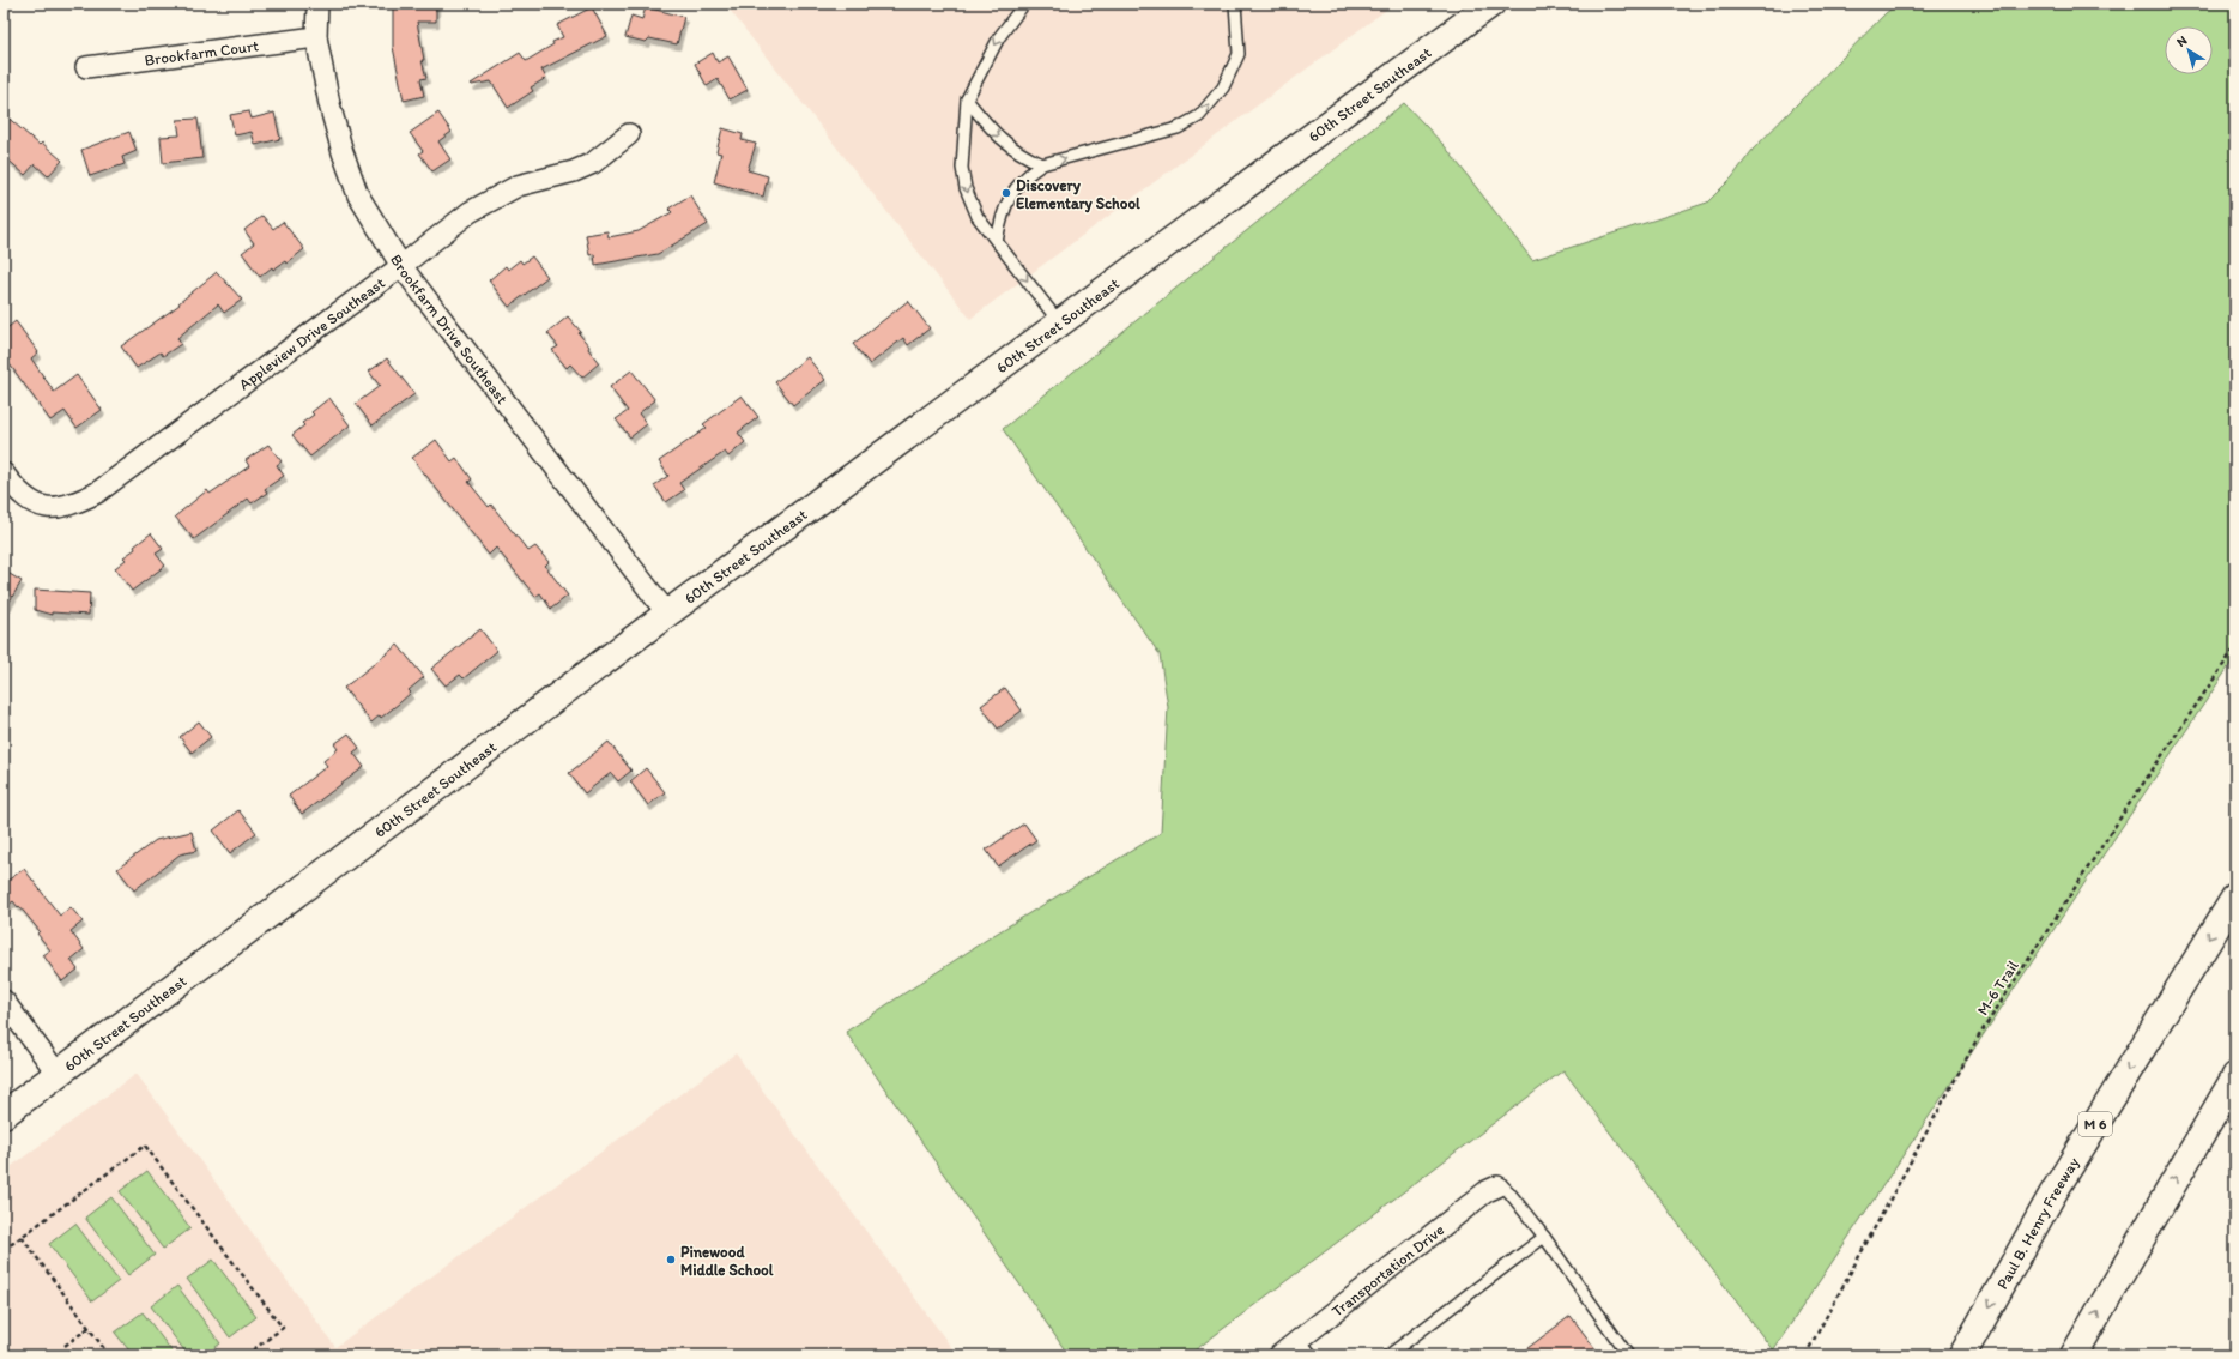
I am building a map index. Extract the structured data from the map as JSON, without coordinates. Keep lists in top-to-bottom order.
{
  "streets": {
    "main road": ["60th Street Southeast", "M 6", "Paul B. Henry Freeway"],
    "street": [
      "Brookfarm Court",
      "Brookfarm Drive Southeast",
      "Appleview Drive Southeast",
      "Transportation Drive"
    ],
    "path": ["M-6 Trail"]
  },
  "crossings": [
    ["Brookfarm Court", "Brookfarm Drive Southeast"],
    ["60th Street Southeast", "Brookfarm Drive Southeast"],
    ["Brookfarm Drive Southeast", "Appleview Drive Southeast"]
  ],
  "places": ["Discovery Elementary School", "Pinewood Middle School"],
  "north": "top left"
}
